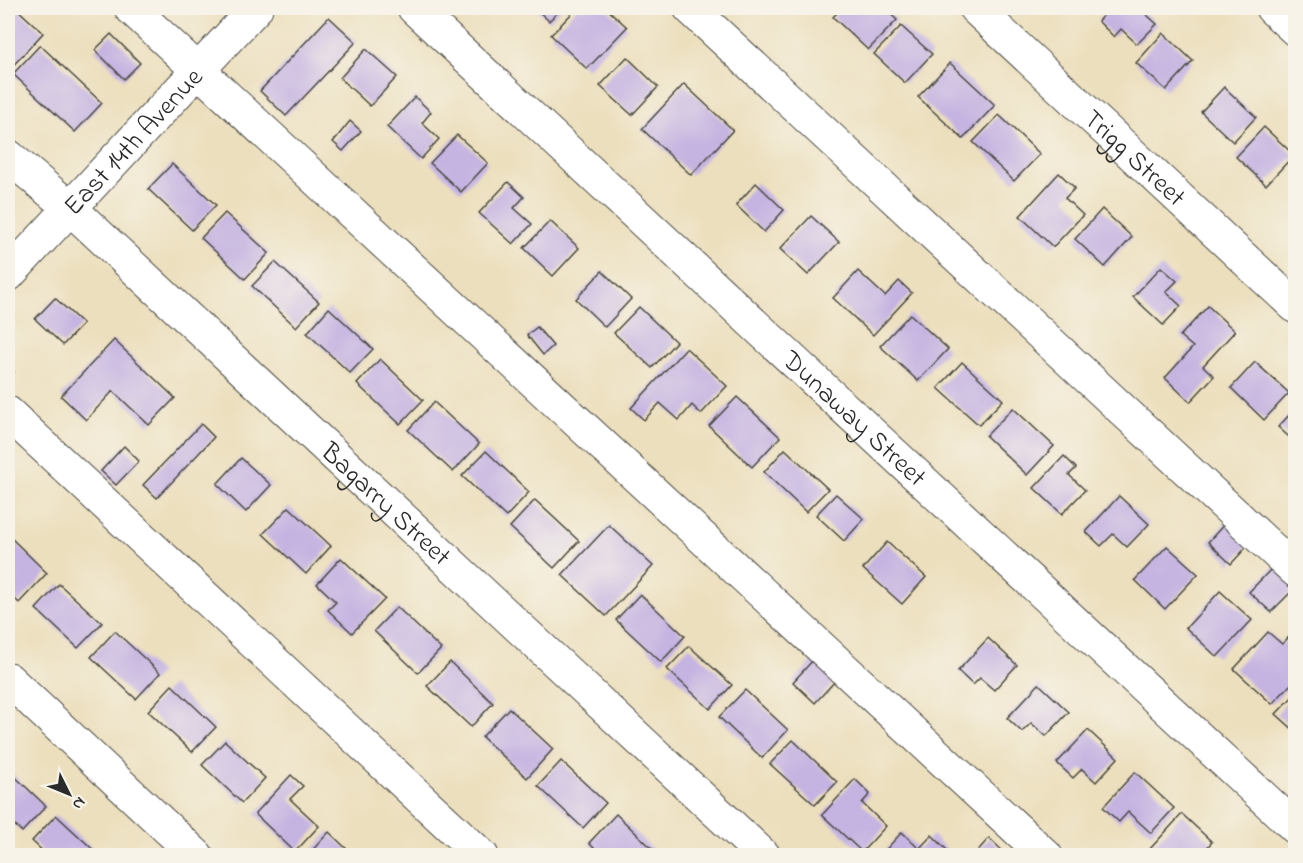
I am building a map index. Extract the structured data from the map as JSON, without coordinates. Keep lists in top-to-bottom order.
{
  "streets": {
    "street": [
      "East 14th Avenue",
      "Trigg Street",
      "Dunaway Street",
      "Bagarry Street"
    ]
  },
  "crossings": [
    ["East 14th Avenue", "Bagarry Street"]
  ],
  "north": "bottom right"
}
